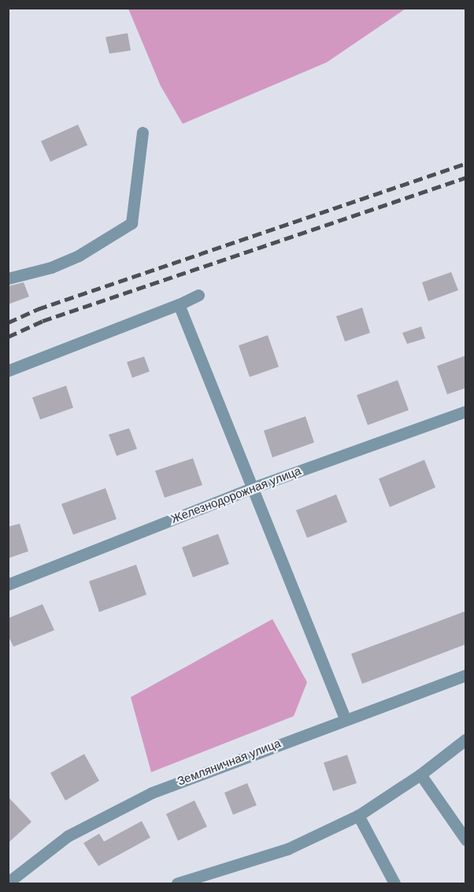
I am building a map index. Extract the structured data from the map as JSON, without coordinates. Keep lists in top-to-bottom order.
{
  "streets": {
    "street": ["Железнодорожная улица", "Земляничная улица"]
  }
}
